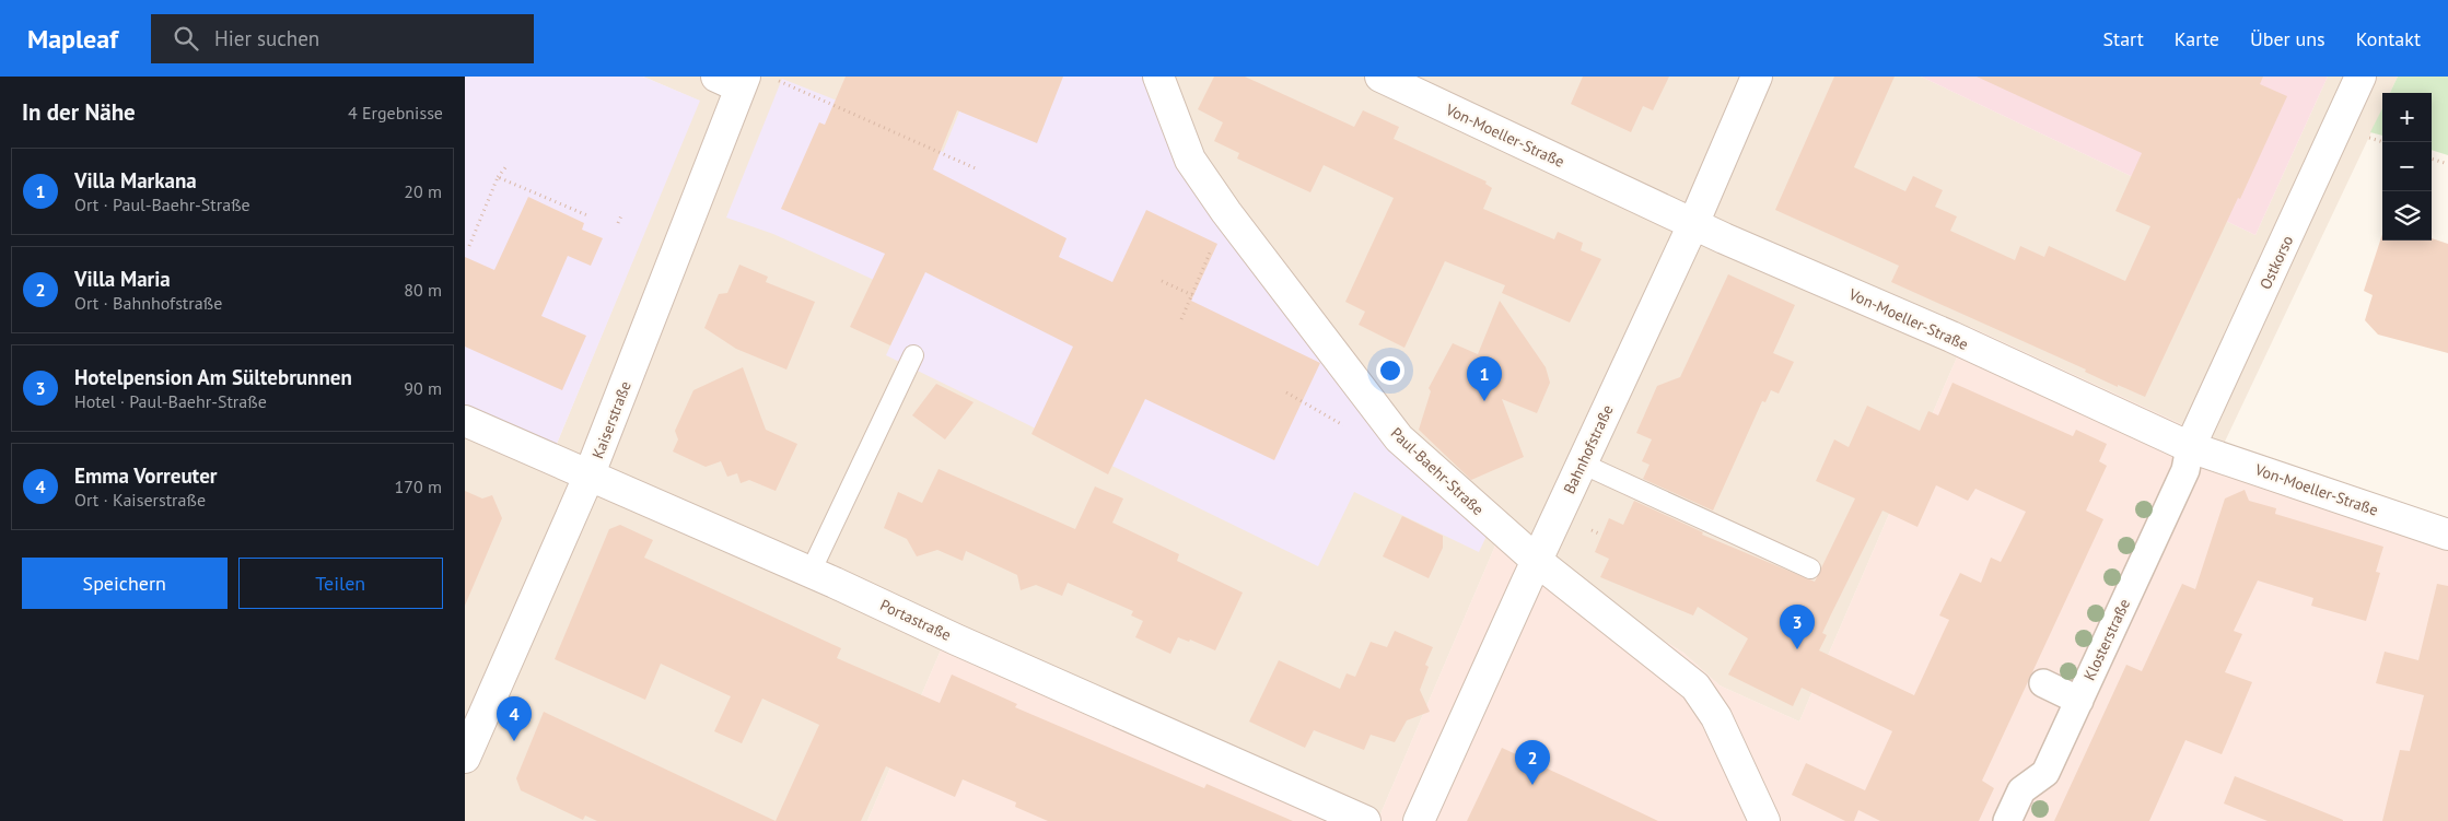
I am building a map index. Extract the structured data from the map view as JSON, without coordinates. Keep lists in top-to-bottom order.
{
  "streets": {
    "street": [
      "Von-Moeller-Straße",
      "Ostkorso",
      "Kaiserstraße",
      "Bahnhofstraße",
      "Paul-Baehr-Straße",
      "Portastraße",
      "Klosterstraße"
    ]
  },
  "crossings": [
    ["Von-Moeller-Straße", "Ostkorso"],
    ["Von-Moeller-Straße", "Bahnhofstraße"],
    ["Von-Moeller-Straße", "Klosterstraße"],
    ["Ostkorso", "Klosterstraße"],
    ["Kaiserstraße", "Portastraße"],
    ["Bahnhofstraße", "Paul-Baehr-Straße"]
  ],
  "page": {
    "header": "Mapleaf",
    "search": "Hier suchen",
    "nav": [
      "Start",
      "Karte",
      "Über uns",
      "Kontakt"
    ],
    "heading": ["In der Nähe", "4 Ergebnisse"],
    "map_buttons": ["+", "−"],
    "list": [
      {
        "mark": "1",
        "name": "Villa Markana",
        "note": "Ort · Paul-Baehr-Straße",
        "value": "20 m"
      },
      {
        "mark": "2",
        "name": "Villa Maria",
        "note": "Ort · Bahnhofstraße",
        "value": "80 m"
      },
      {
        "mark": "3",
        "name": "Hotelpension Am Sültebrunnen",
        "note": "Hotel · Paul-Baehr-Straße",
        "value": "90 m"
      },
      {
        "mark": "4",
        "name": "Emma Vorreuter",
        "note": "Ort · Kaiserstraße",
        "value": "170 m"
      }
    ],
    "pins": [
      "1",
      "3",
      "4",
      "2"
    ],
    "buttons": ["Speichern", "Teilen"]
  }
}
